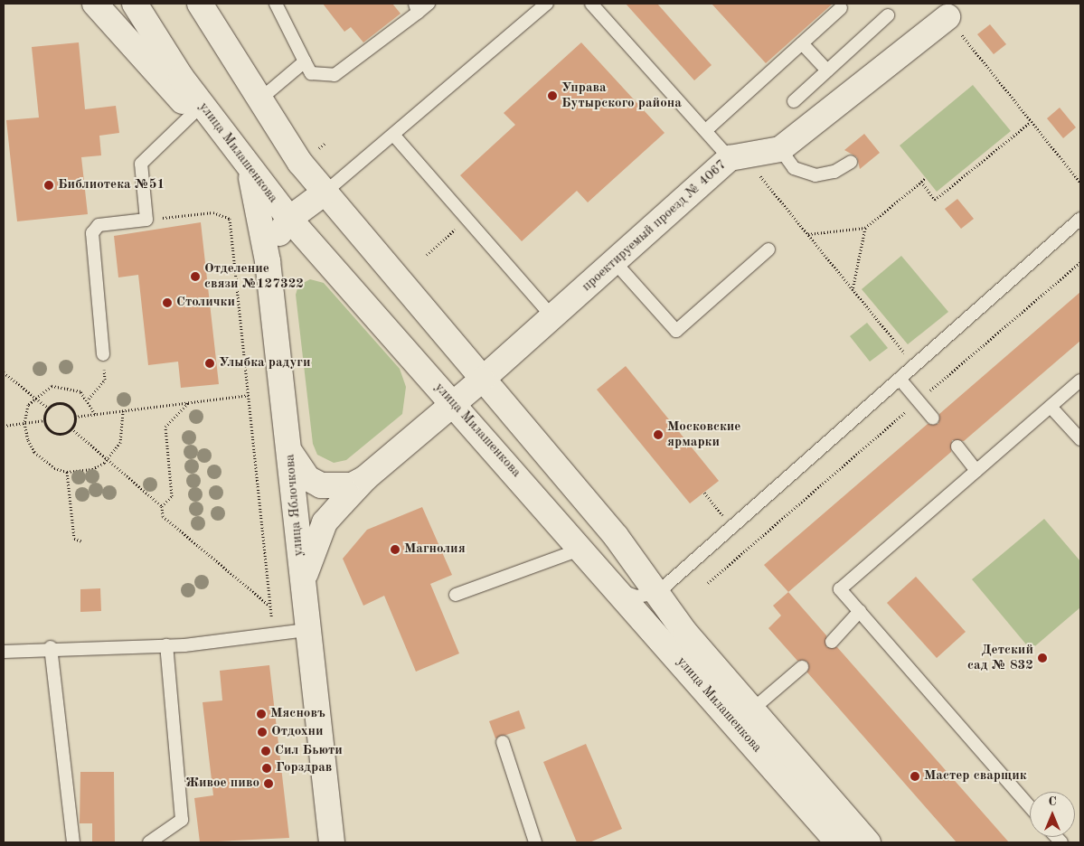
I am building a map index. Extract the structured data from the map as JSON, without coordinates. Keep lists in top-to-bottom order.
{
  "streets": {
    "main road": ["улица Милашенкова", "проектируемый проезд № 4067", "улица Яблочкова"]
  },
  "crossings": [
    ["улица Милашенкова", "проектируемый проезд № 4067"],
    ["улица Милашенкова", "улица Яблочкова"]
  ],
  "places": [
    "Управа Бутырского района",
    "Библиотека №51",
    "Отделение связи №127322",
    "Столички",
    "Улыбка радуги",
    "Московские ярмарки",
    "Магнолия",
    "Детский сад № 832",
    "Мясновъ",
    "Отдохни",
    "Сил Бьюти",
    "Горздрав",
    "Мастер сварщик",
    "Живое пиво"
  ],
  "north": "top"
}
